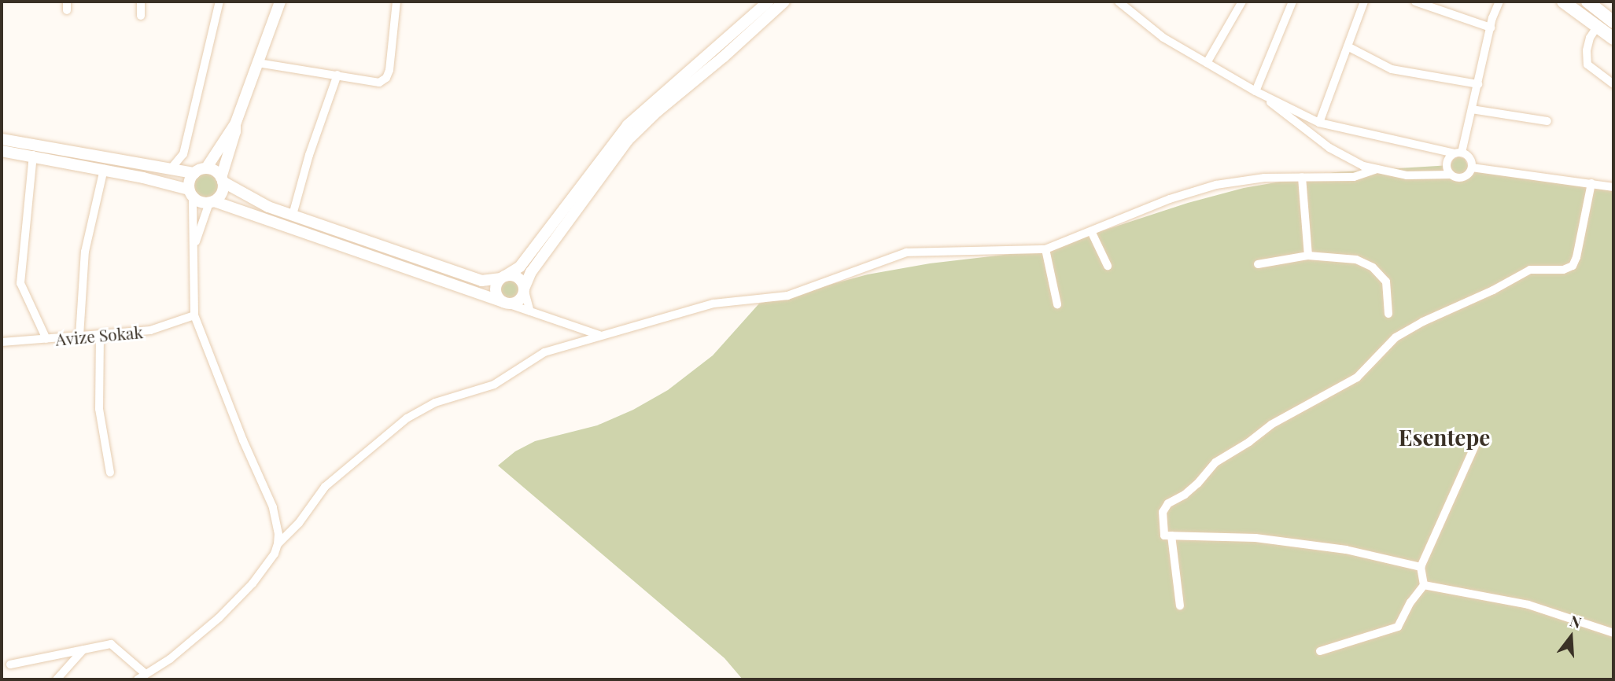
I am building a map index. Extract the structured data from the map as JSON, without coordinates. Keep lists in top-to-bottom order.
{
  "streets": {
    "street": ["Avize Sokak"]
  },
  "districts": ["Esentepe"],
  "north": "top"
}
